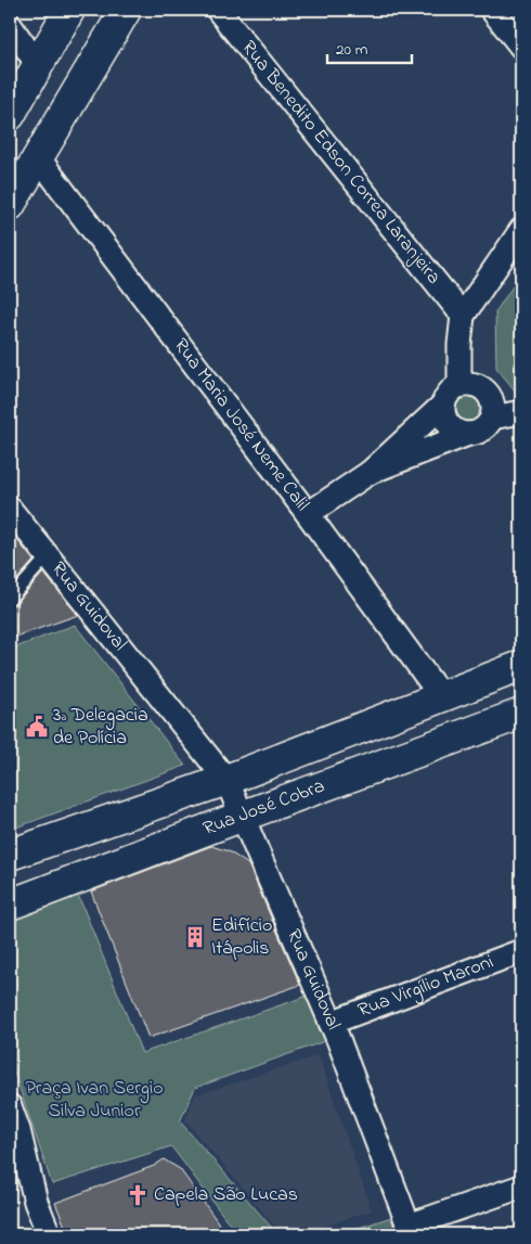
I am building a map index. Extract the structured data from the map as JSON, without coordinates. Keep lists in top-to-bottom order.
{
  "streets": {
    "street": [
      "Rua Benedito Edson Correa Laranjeira",
      "Rua Maria José Neme Calil",
      "Rua Guidoval",
      "Rua José Cobra",
      "Rua Virgílio Maroni"
    ]
  },
  "crossings": [
    ["Rua Guidoval", "Rua José Cobra"],
    ["Rua Guidoval", "Rua Virgílio Maroni"]
  ],
  "parks": ["Praça Ivan Sergio Silva Junior"],
  "places": {
    "public building": ["3ª Delegacia de Polícia"],
    "building": ["Edifício Itápolis"],
    "church": ["Capela São Lucas"]
  },
  "scale_bar": "20 m"
}
